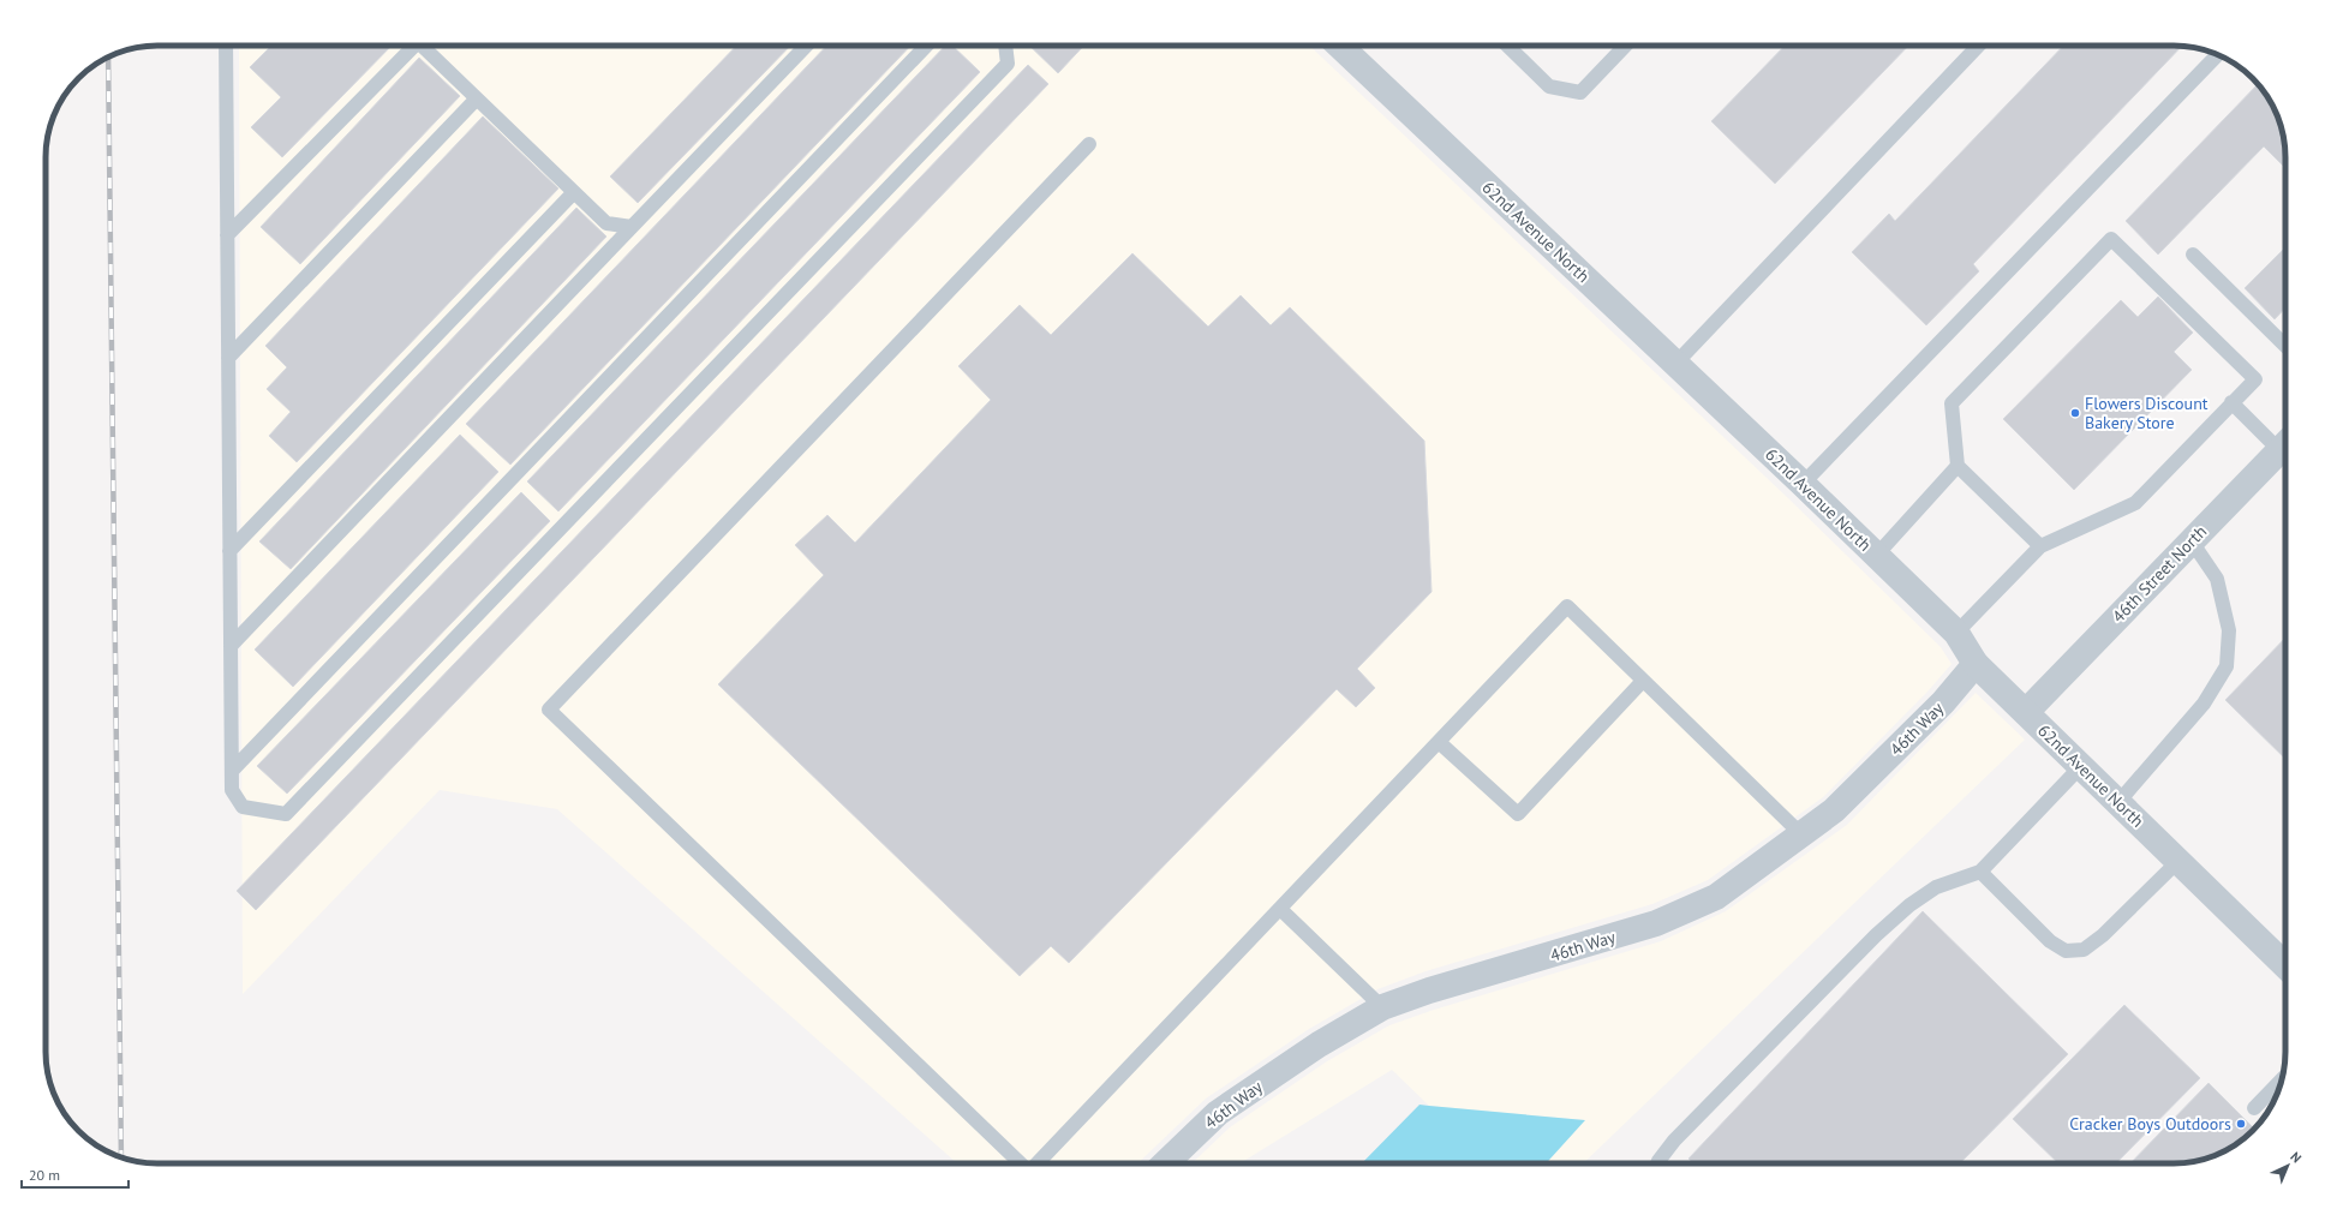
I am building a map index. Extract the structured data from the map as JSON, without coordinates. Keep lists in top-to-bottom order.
{
  "streets": {
    "street": ["62nd Avenue North", "46th Street North", "46th Way"]
  },
  "crossings": [
    ["62nd Avenue North", "46th Street North"],
    ["62nd Avenue North", "46th Way"]
  ],
  "places": ["Flowers Discount Bakery Store", "Cracker Boys Outdoors"],
  "scale_bar": "20 m",
  "north": "top right"
}
